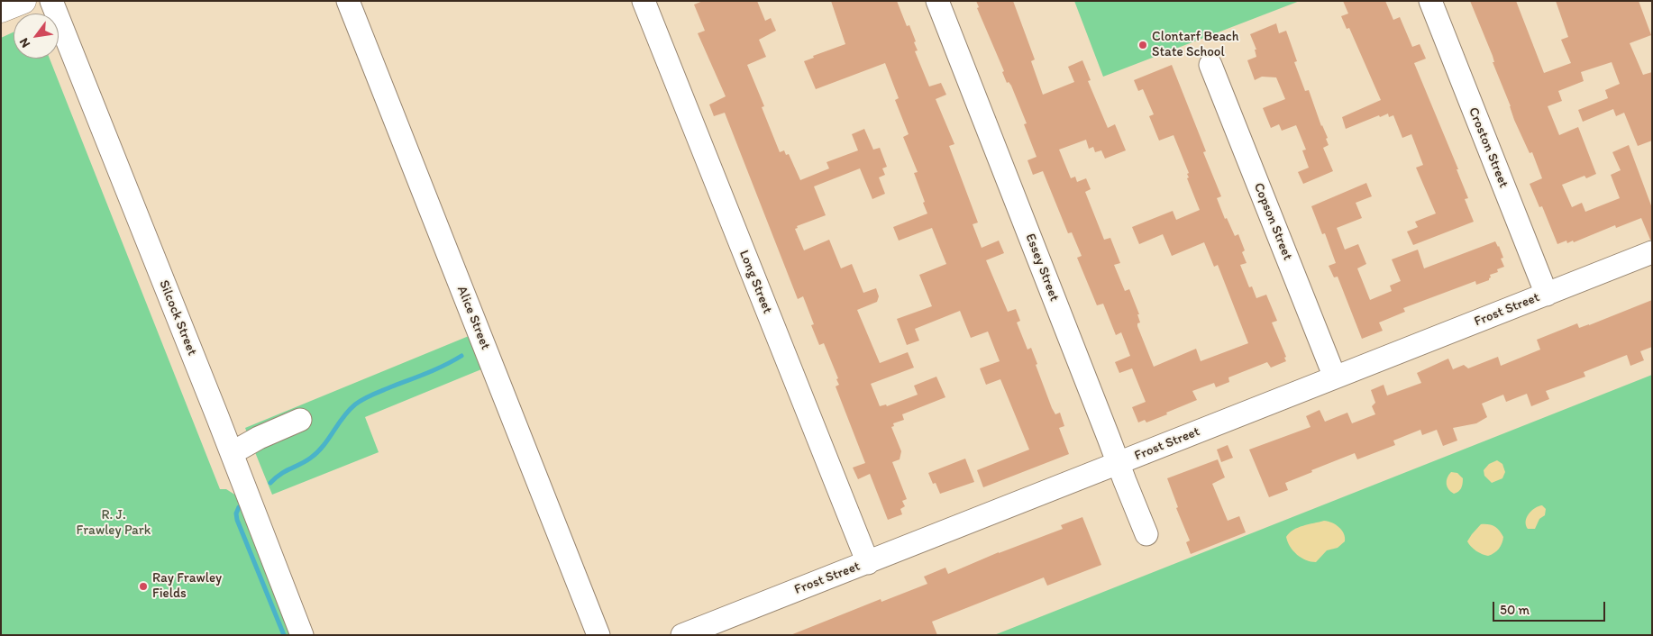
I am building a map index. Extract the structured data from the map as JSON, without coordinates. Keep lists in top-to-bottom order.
{
  "streets": {
    "street": [
      "Croston Street",
      "Copson Street",
      "Essey Street",
      "Long Street",
      "Frost Street",
      "Silcock Street",
      "Alice Street"
    ]
  },
  "crossings": [
    ["Croston Street", "Frost Street"],
    ["Copson Street", "Frost Street"],
    ["Essey Street", "Frost Street"],
    ["Long Street", "Frost Street"]
  ],
  "parks": ["R. J. Frawley Park"],
  "places": ["Clontarf Beach State School", "Ray Frawley Fields"],
  "scale_bar": "50 m",
  "north": "bottom left"
}
